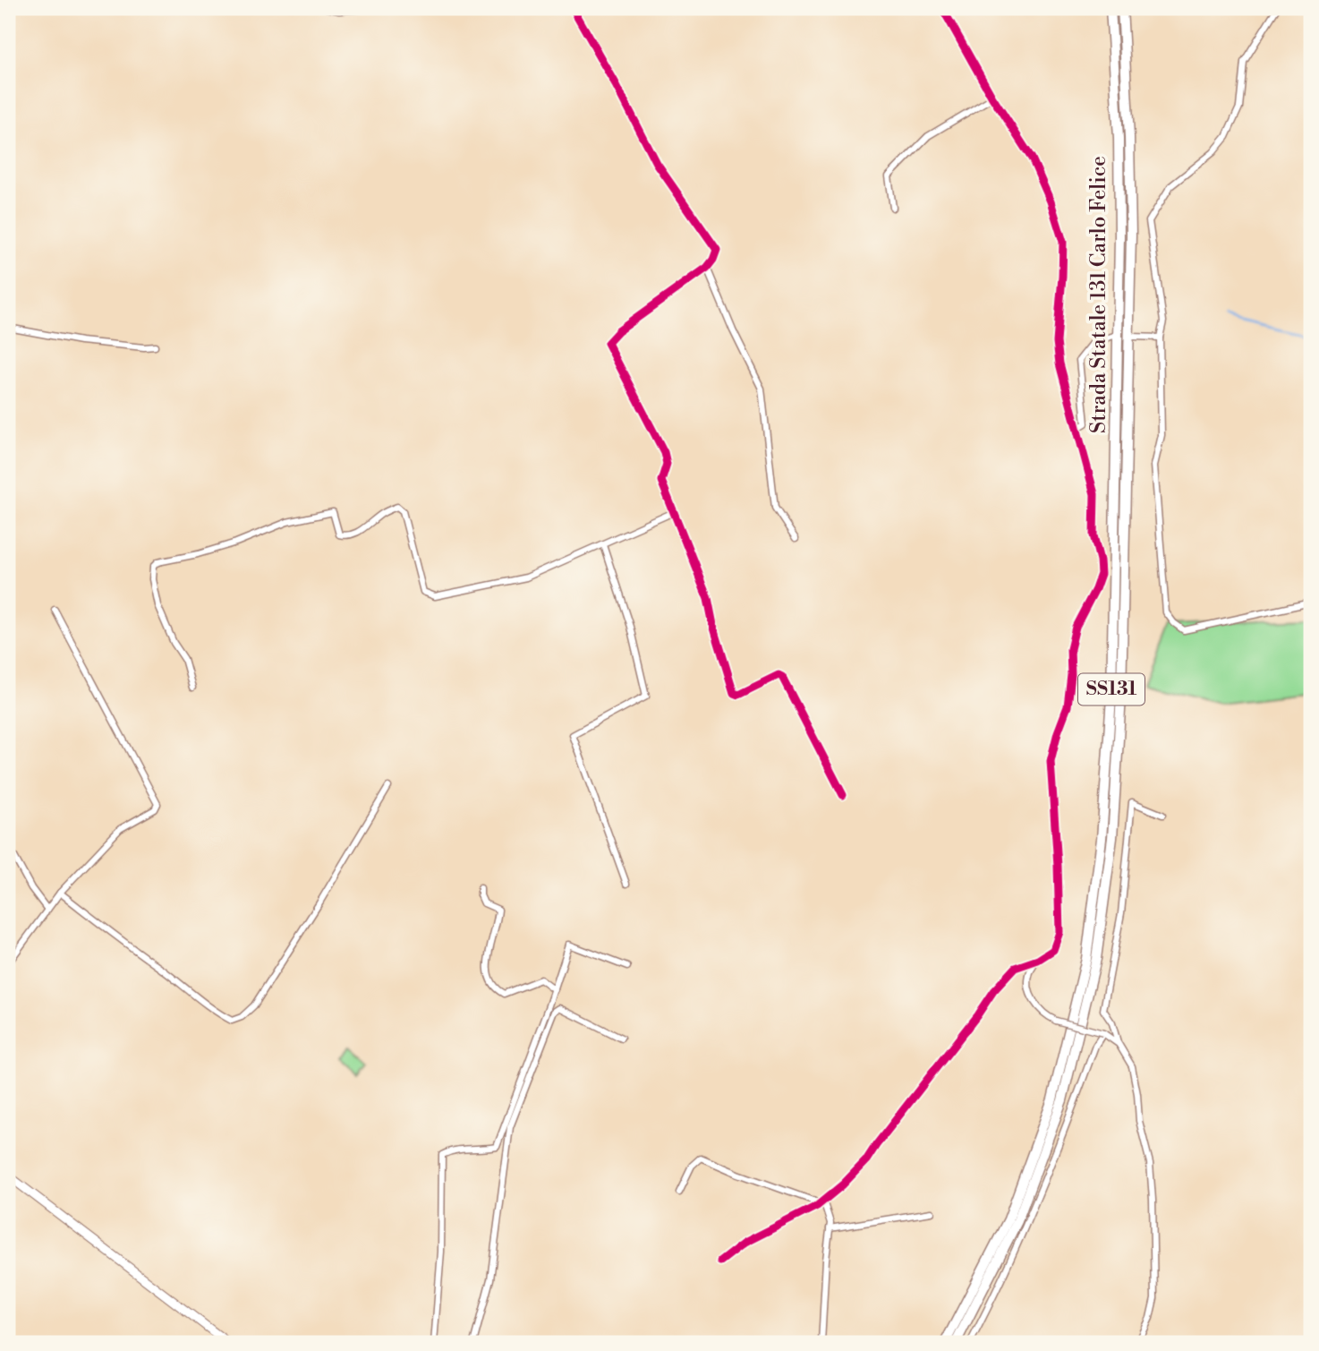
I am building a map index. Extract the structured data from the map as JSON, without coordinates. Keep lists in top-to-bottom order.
{
  "streets": {
    "highway": ["Strada Statale 131 Carlo Felice", "SS131"]
  }
}
